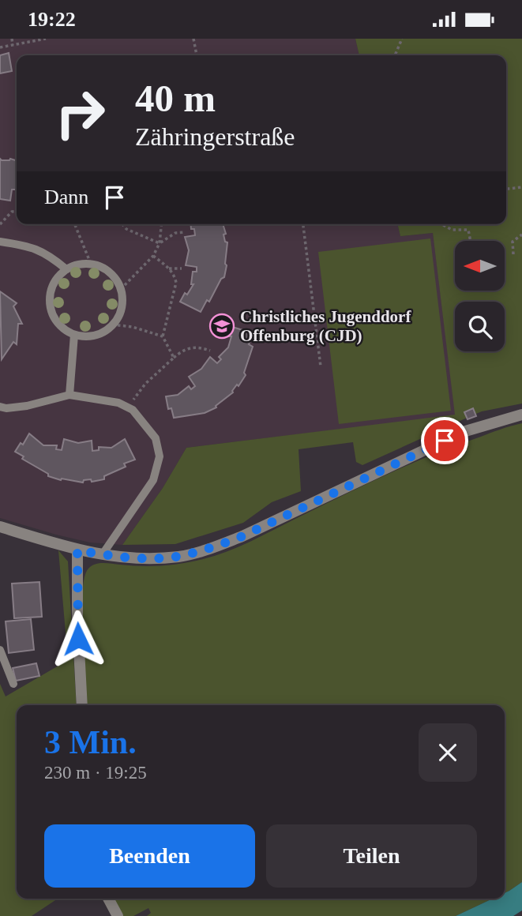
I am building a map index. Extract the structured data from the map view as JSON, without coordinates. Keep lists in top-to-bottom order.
{
  "places": {
    "school or university": ["Christliches Jugenddorf Offenburg (CJD)"]
  },
  "north": "left",
  "page": {
    "status": "19:22",
    "turn": ["40 m", "Zähringerstraße"],
    "then": "Dann",
    "heading": ["3 Min.", "230 m · 19:25"],
    "buttons": ["Beenden", "Teilen"]
  }
}
